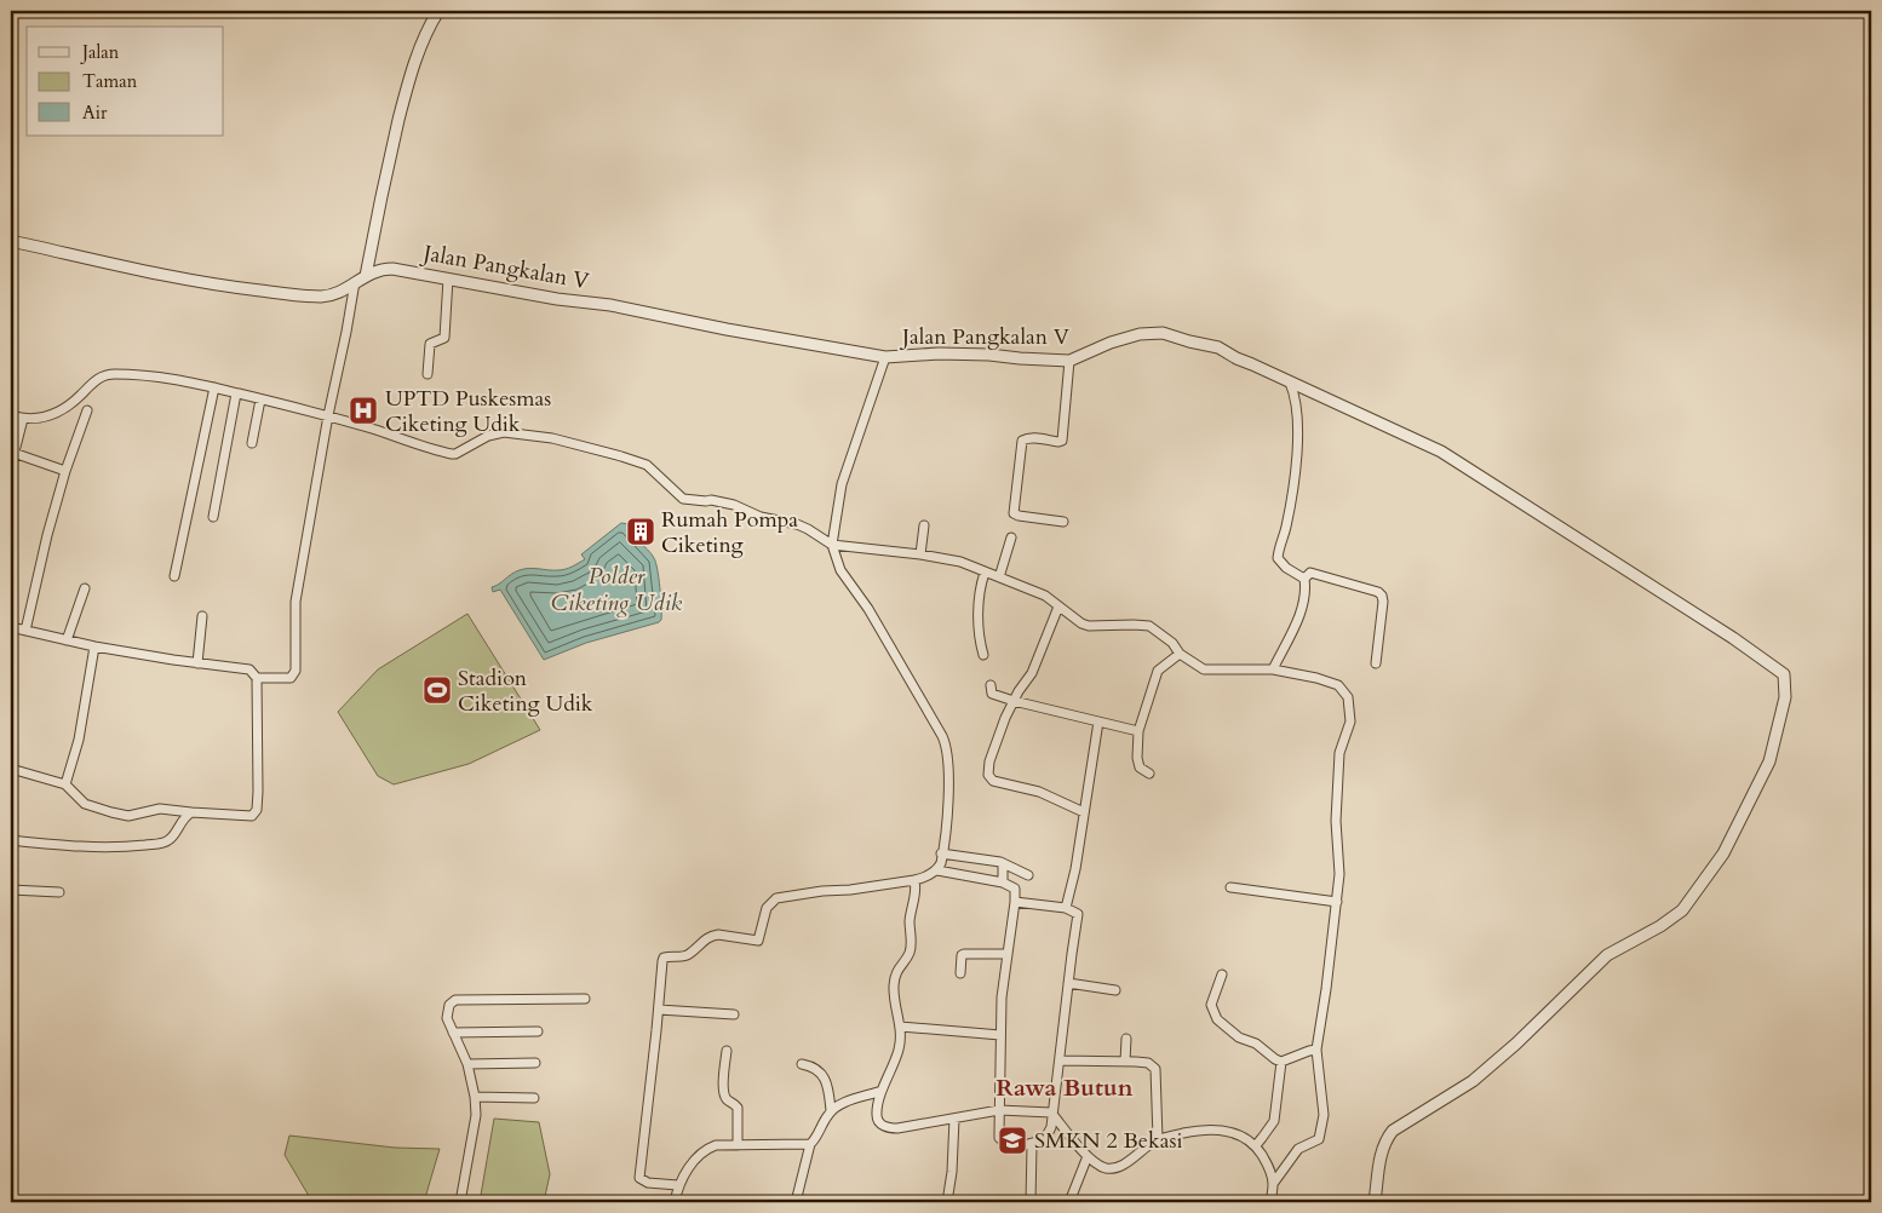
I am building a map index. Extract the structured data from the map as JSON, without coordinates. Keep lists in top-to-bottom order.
{
  "streets": {
    "street": ["Jalan Pangkalan V"]
  },
  "districts": ["Rawa Butun"],
  "water": ["Polder Ciketing Udik"],
  "places": {
    "hospital": ["UPTD Puskesmas Ciketing Udik"],
    "building": ["Rumah Pompa Ciketing"],
    "sports": ["Stadion Ciketing Udik"],
    "school or university": ["SMKN 2 Bekasi"]
  },
  "legend": ["Jalan", "Taman", "Air"]
}
